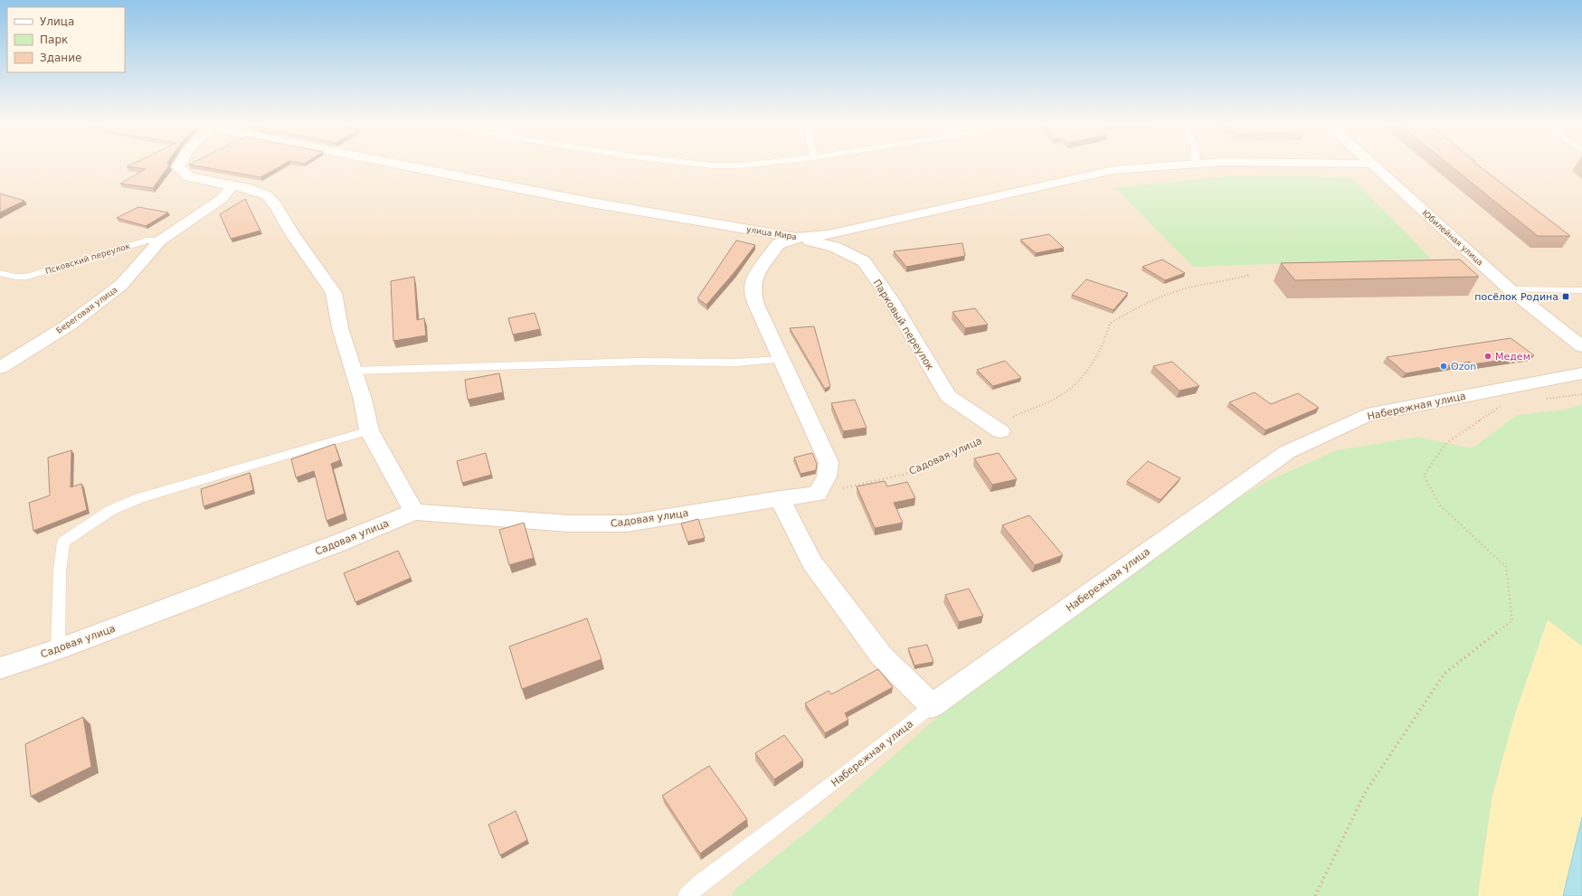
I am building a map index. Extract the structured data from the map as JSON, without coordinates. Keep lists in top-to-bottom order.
{
  "streets": {
    "street": [
      "улица Мира",
      "Юбилейная улица",
      "Береговая улица",
      "Парковый переулок",
      "Набережная улица",
      "Садовая улица"
    ],
    "lane": ["Псковский переулок"]
  },
  "crossings": [
    ["улица Мира", "Парковый переулок"],
    ["Псковский переулок", "Береговая улица"],
    ["Парковый переулок", "Садовая улица"]
  ],
  "places": {
    "transit": ["посёлок Родина"],
    "other": ["Медем", "Ozon"]
  },
  "legend": ["Улица", "Парк", "Здание"]
}
